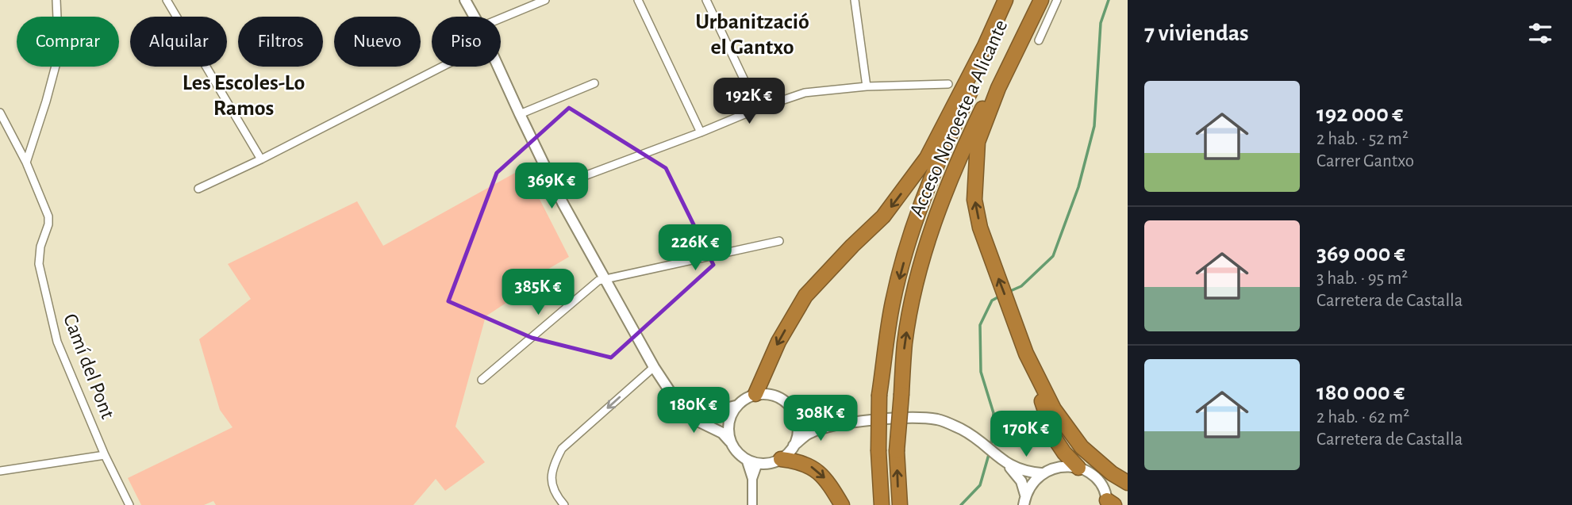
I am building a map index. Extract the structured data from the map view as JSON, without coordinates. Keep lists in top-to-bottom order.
{
  "streets": {
    "highway": ["Acceso Noroeste a Alicante"],
    "street": ["Camí del Pont"]
  },
  "districts": ["Urbanització el Gantxo", "Les Escoles-Lo Ramos"],
  "page": {
    "heading": "7 viviendas",
    "chip": [
      "Comprar",
      "Alquilar",
      "Filtros",
      "Nuevo",
      "Piso"
    ],
    "list": [
      {
        "name": "192 000 €",
        "note": "2 hab. · 52 m² · Carrer Gantxo"
      },
      {
        "name": "369 000 €",
        "note": "3 hab. · 95 m² · Carretera de Castalla"
      },
      {
        "name": "180 000 €",
        "note": "2 hab. · 62 m² · Carretera de Castalla"
      }
    ],
    "price": [
      "192K €",
      "369K €",
      "226K €",
      "385K €",
      "180K €",
      "308K €",
      "170K €"
    ]
  }
}
